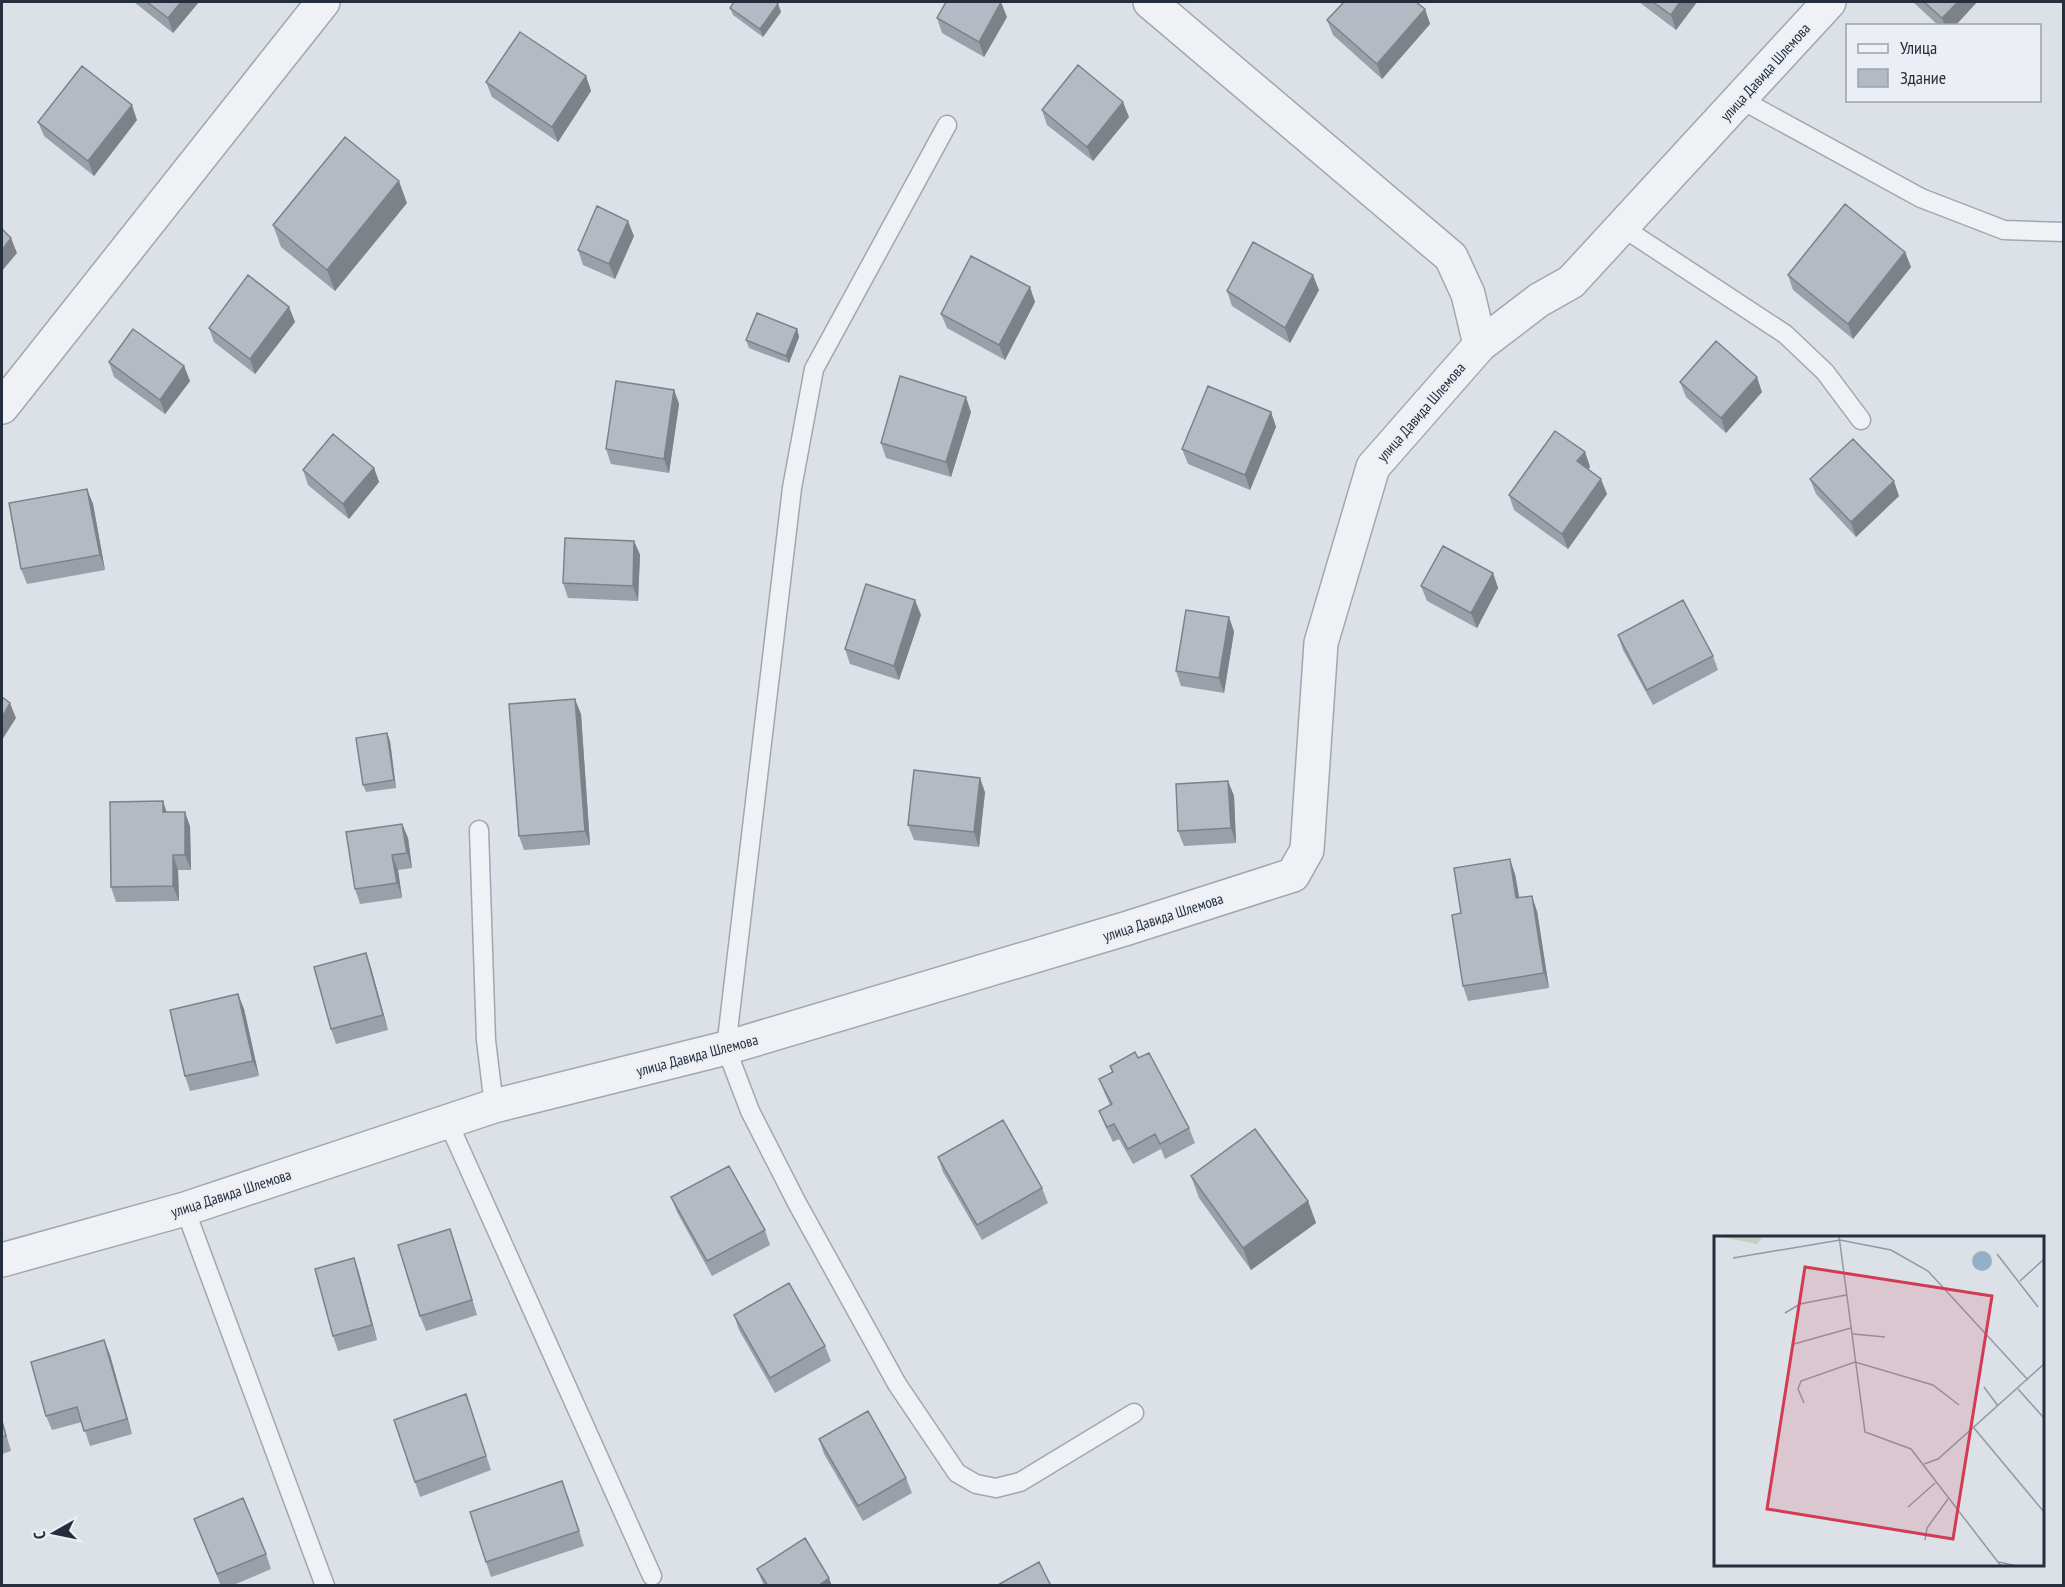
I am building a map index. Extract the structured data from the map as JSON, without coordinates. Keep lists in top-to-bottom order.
{
  "streets": {
    "street": ["улица Давида Шлемова"]
  },
  "legend": ["Улица", "Здание"],
  "north": "left"
}
